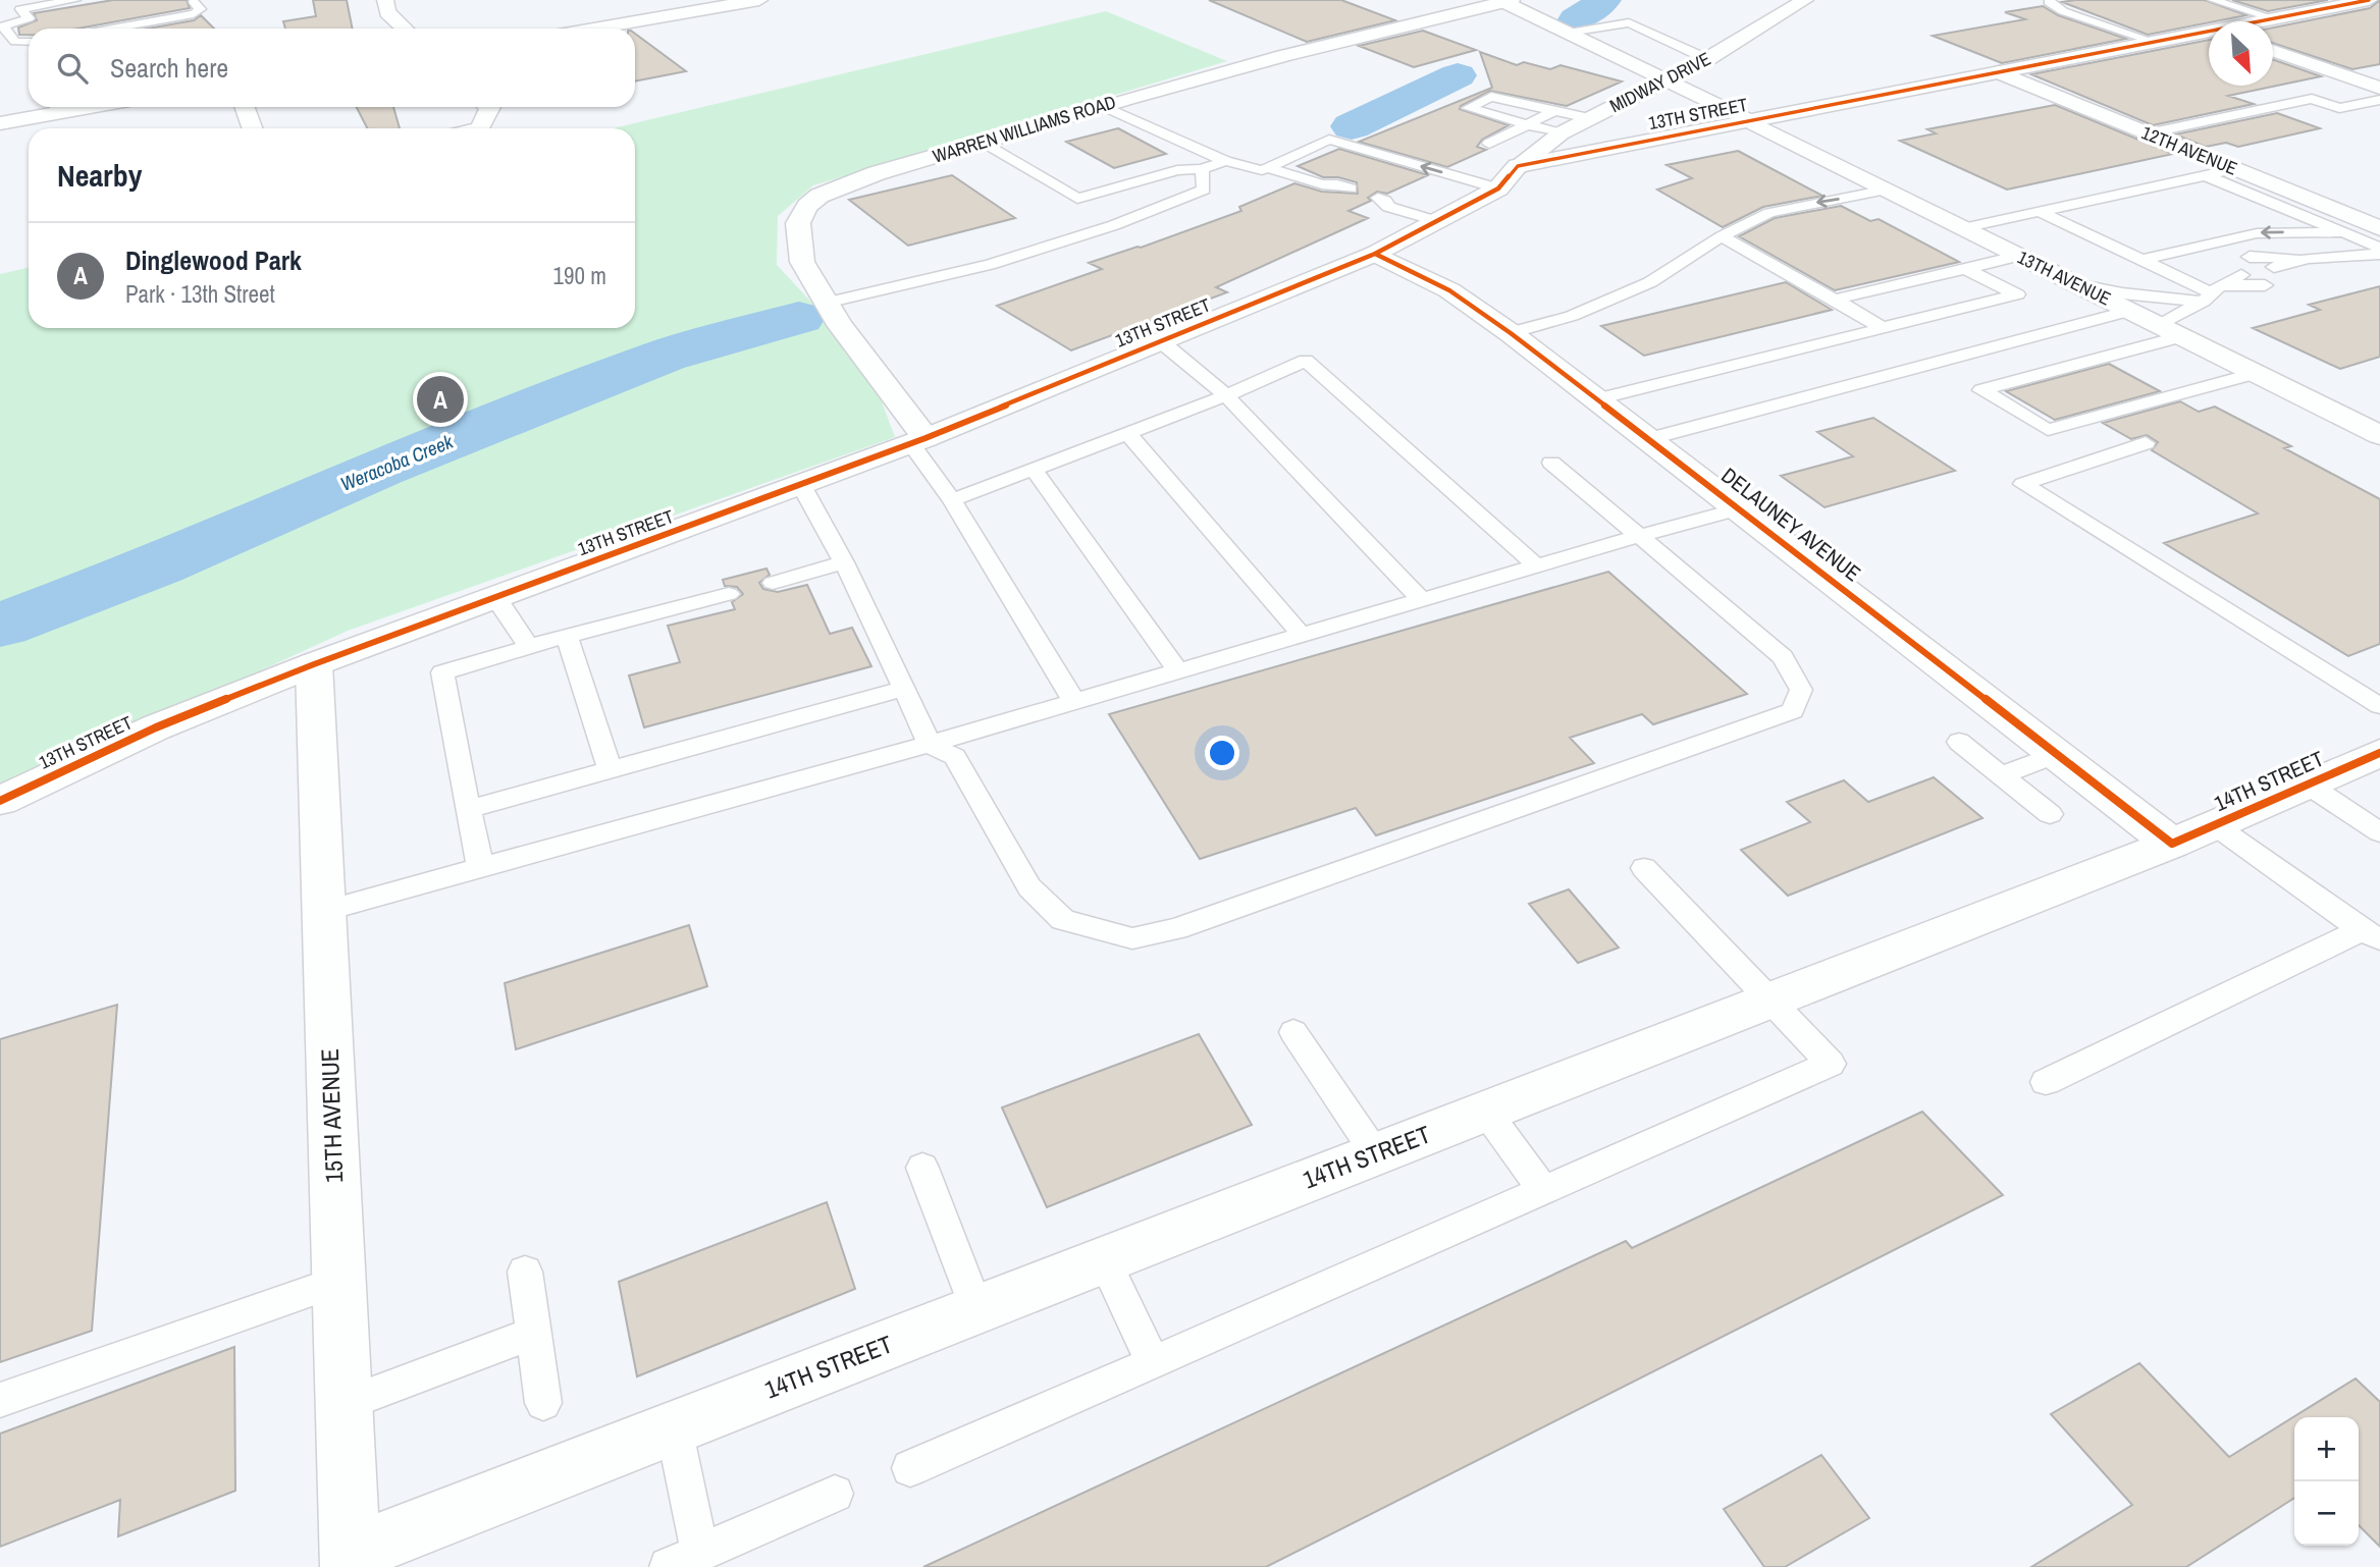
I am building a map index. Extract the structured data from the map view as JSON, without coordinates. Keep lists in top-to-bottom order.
{
  "streets": {
    "street": [
      "MIDWAY DRIVE",
      "13TH STREET",
      "WARREN WILLIAMS ROAD",
      "12TH AVENUE",
      "13TH AVENUE",
      "DELAUNEY AVENUE",
      "14TH STREET",
      "15TH AVENUE"
    ]
  },
  "crossings": [
    ["MIDWAY DRIVE", "13TH STREET"],
    ["MIDWAY DRIVE", "13TH AVENUE"],
    ["13TH STREET", "WARREN WILLIAMS ROAD"],
    ["13TH STREET", "12TH AVENUE"],
    ["13TH STREET", "13TH AVENUE"],
    ["13TH STREET", "DELAUNEY AVENUE"],
    ["13TH STREET", "15TH AVENUE"],
    ["WARREN WILLIAMS ROAD", "13TH AVENUE"],
    ["DELAUNEY AVENUE", "14TH STREET"],
    ["14TH STREET", "15TH AVENUE"]
  ],
  "water": ["Weracoba Creek"],
  "north": "bottom right",
  "page": {
    "search": "Search here",
    "heading": "Nearby",
    "list": [
      {
        "mark": "A",
        "name": "Dinglewood Park",
        "note": "Park · 13th Street",
        "value": "190 m"
      }
    ],
    "pins": "A",
    "map_buttons": ["+", "−"]
  }
}
